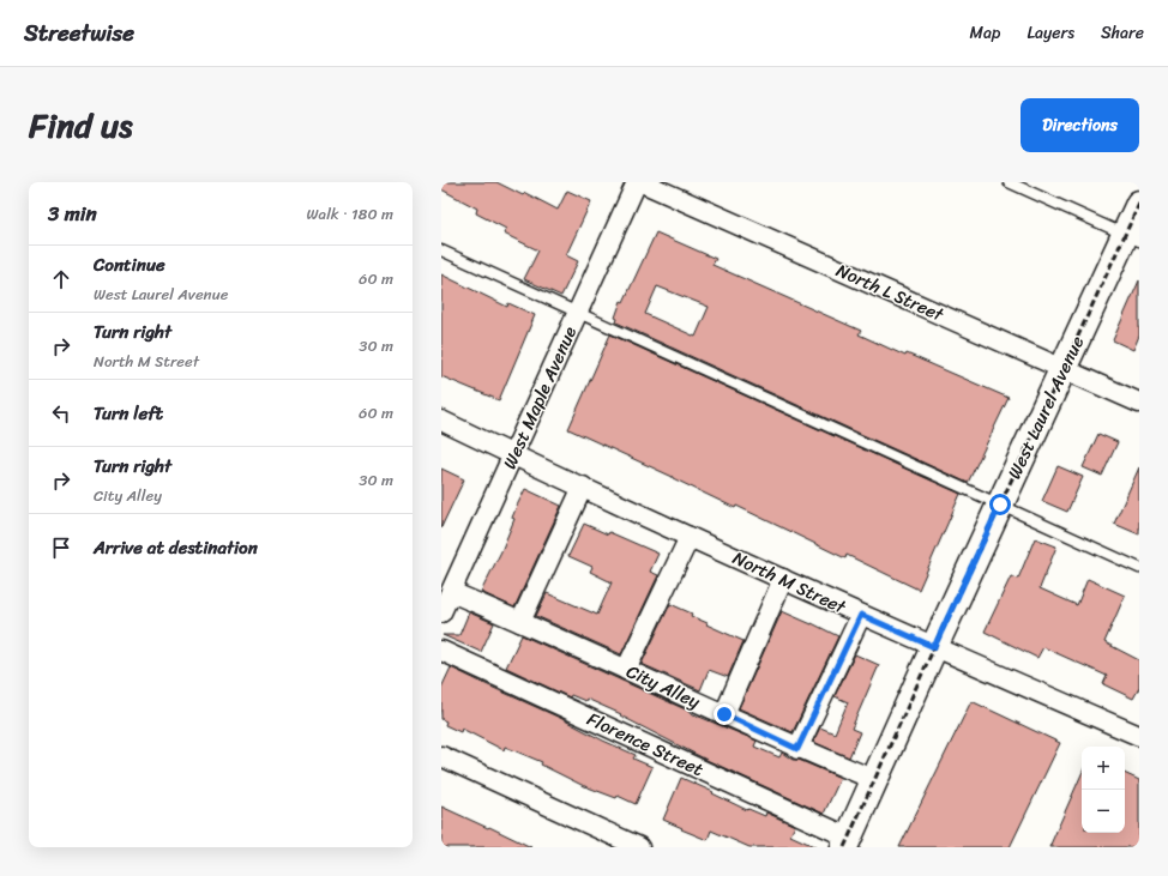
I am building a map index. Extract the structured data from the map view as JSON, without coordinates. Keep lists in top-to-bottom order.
{
  "streets": {
    "street": [
      "North L Street",
      "West Maple Avenue",
      "West Laurel Avenue",
      "North M Street",
      "City Alley",
      "Florence Street"
    ]
  },
  "crossings": [
    ["North L Street", "West Laurel Avenue"],
    ["West Maple Avenue", "North M Street"],
    ["West Maple Avenue", "City Alley"],
    ["West Laurel Avenue", "North M Street"],
    ["West Laurel Avenue", "City Alley"],
    ["West Laurel Avenue", "Florence Street"]
  ],
  "page": {
    "header": "Streetwise",
    "nav": ["Map", "Layers", "Share"],
    "title": "Find us",
    "buttons": "Directions",
    "heading": ["3 min", "Walk · 180 m"],
    "list": [
      ["Continue", "West Laurel Avenue", "60 m"],
      ["Turn right", "North M Street", "30 m"],
      ["Turn left", "60 m"],
      ["Turn right", "City Alley", "30 m"],
      "Arrive at destination"
    ],
    "map_buttons": ["+", "−"]
  }
}
